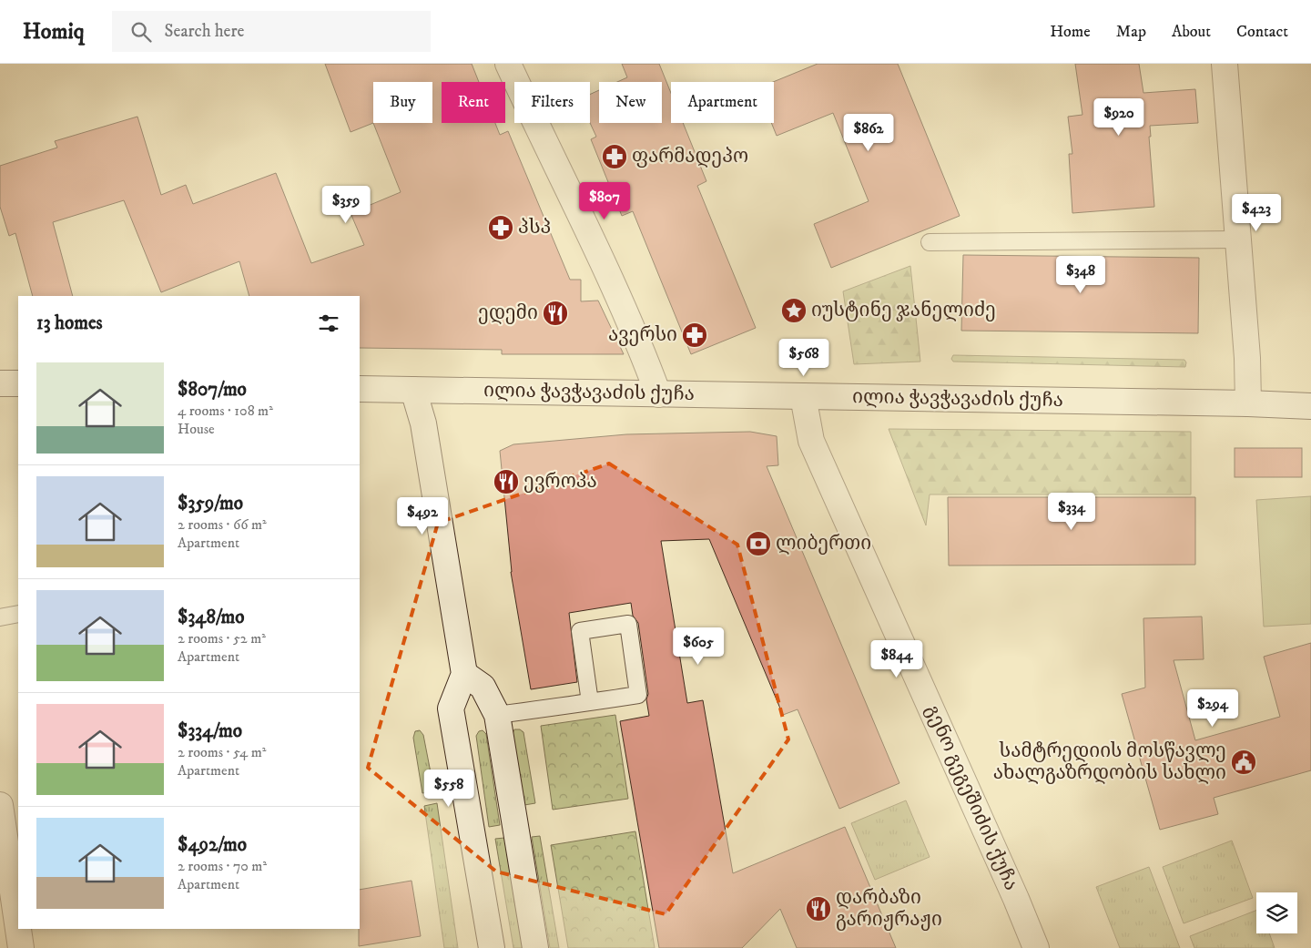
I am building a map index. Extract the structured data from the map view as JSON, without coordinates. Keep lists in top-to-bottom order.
{
  "streets": {
    "street": ["ილია ჭავჭავაძის ქუჩა", "გენო გეგეშიძის ქუჩა"]
  },
  "crossings": [
    ["ილია ჭავჭავაძის ქუჩა", "გენო გეგეშიძის ქუჩა"]
  ],
  "places": {
    "pharmacy": ["ფარმადეპო", "პსპ", "ავერსი"],
    "place": ["იუსტინე ჯანელიძე"],
    "restaurant": ["ედემი", "ევროპა", "დარბაზი გარიჟრაჟი"],
    "bank": ["ლიბერთი"],
    "public building": ["სამტრედიის მოსწავლე ახალგაზრდობის სახლი"]
  },
  "page": {
    "header": "Homiq",
    "search": "Search here",
    "nav": [
      "Home",
      "Map",
      "About",
      "Contact"
    ],
    "chip": [
      "Buy",
      "Rent",
      "Filters",
      "New",
      "Apartment"
    ],
    "price": [
      "$920",
      "$862",
      "$807",
      "$359",
      "$423",
      "$348",
      "$568",
      "$334",
      "$492",
      "$605",
      "$844",
      "$294",
      "$558"
    ],
    "heading": "13 homes",
    "list": [
      {
        "name": "$807/mo",
        "note": "4 rooms · 108 m² · House"
      },
      {
        "name": "$359/mo",
        "note": "2 rooms · 66 m² · Apartment"
      },
      {
        "name": "$348/mo",
        "note": "2 rooms · 52 m² · Apartment"
      },
      {
        "name": "$334/mo",
        "note": "2 rooms · 54 m² · Apartment"
      },
      {
        "name": "$492/mo",
        "note": "2 rooms · 70 m² · Apartment"
      }
    ]
  }
}
